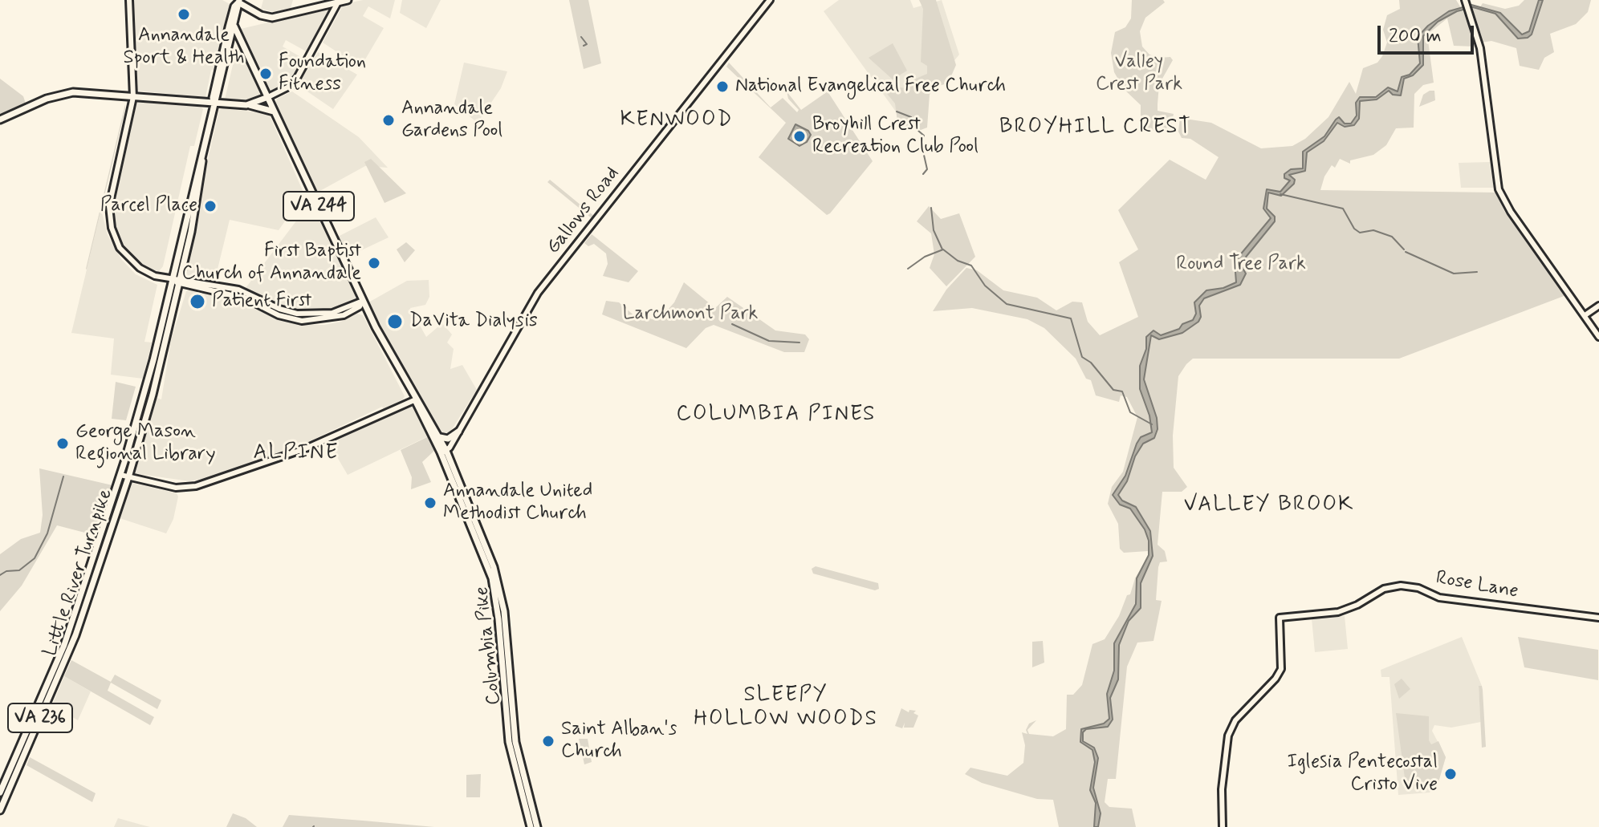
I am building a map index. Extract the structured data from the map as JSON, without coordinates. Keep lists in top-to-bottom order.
{
  "streets": {
    "main road": [
      "VA 244",
      "Little River Turnpike",
      "Columbia Pike",
      "VA 236"
    ],
    "street": ["Gallows Road", "Rose Lane"]
  },
  "crossings": [
    ["Gallows Road", "Columbia Pike"],
    ["Little River Turnpike", "Columbia Pike"]
  ],
  "districts": [
    "KENWOOD",
    "BROYHILL CREST",
    "COLUMBIA PINES",
    "ALPINE",
    "VALLEY BROOK",
    "SLEEPY HOLLOW WOODS"
  ],
  "parks": ["Valley Crest Park", "Round Tree Park", "Larchmont Park"],
  "places": [
    "Annandale Sport & Health",
    "Foundation Fitness",
    "National Evangelical Free Church",
    "Annandale Gardens Pool",
    "Broyhill Crest Recreation Club Pool",
    "Parcel Place",
    "First Baptist Church of Annandale",
    "Patient First",
    "DaVita Dialysis",
    "George Mason Regional Library",
    "Annandale United Methodist Church",
    "Saint Alban's Church",
    "Iglesia Pentecostal Cristo Vive"
  ],
  "scale_bar": "200 m"
}
